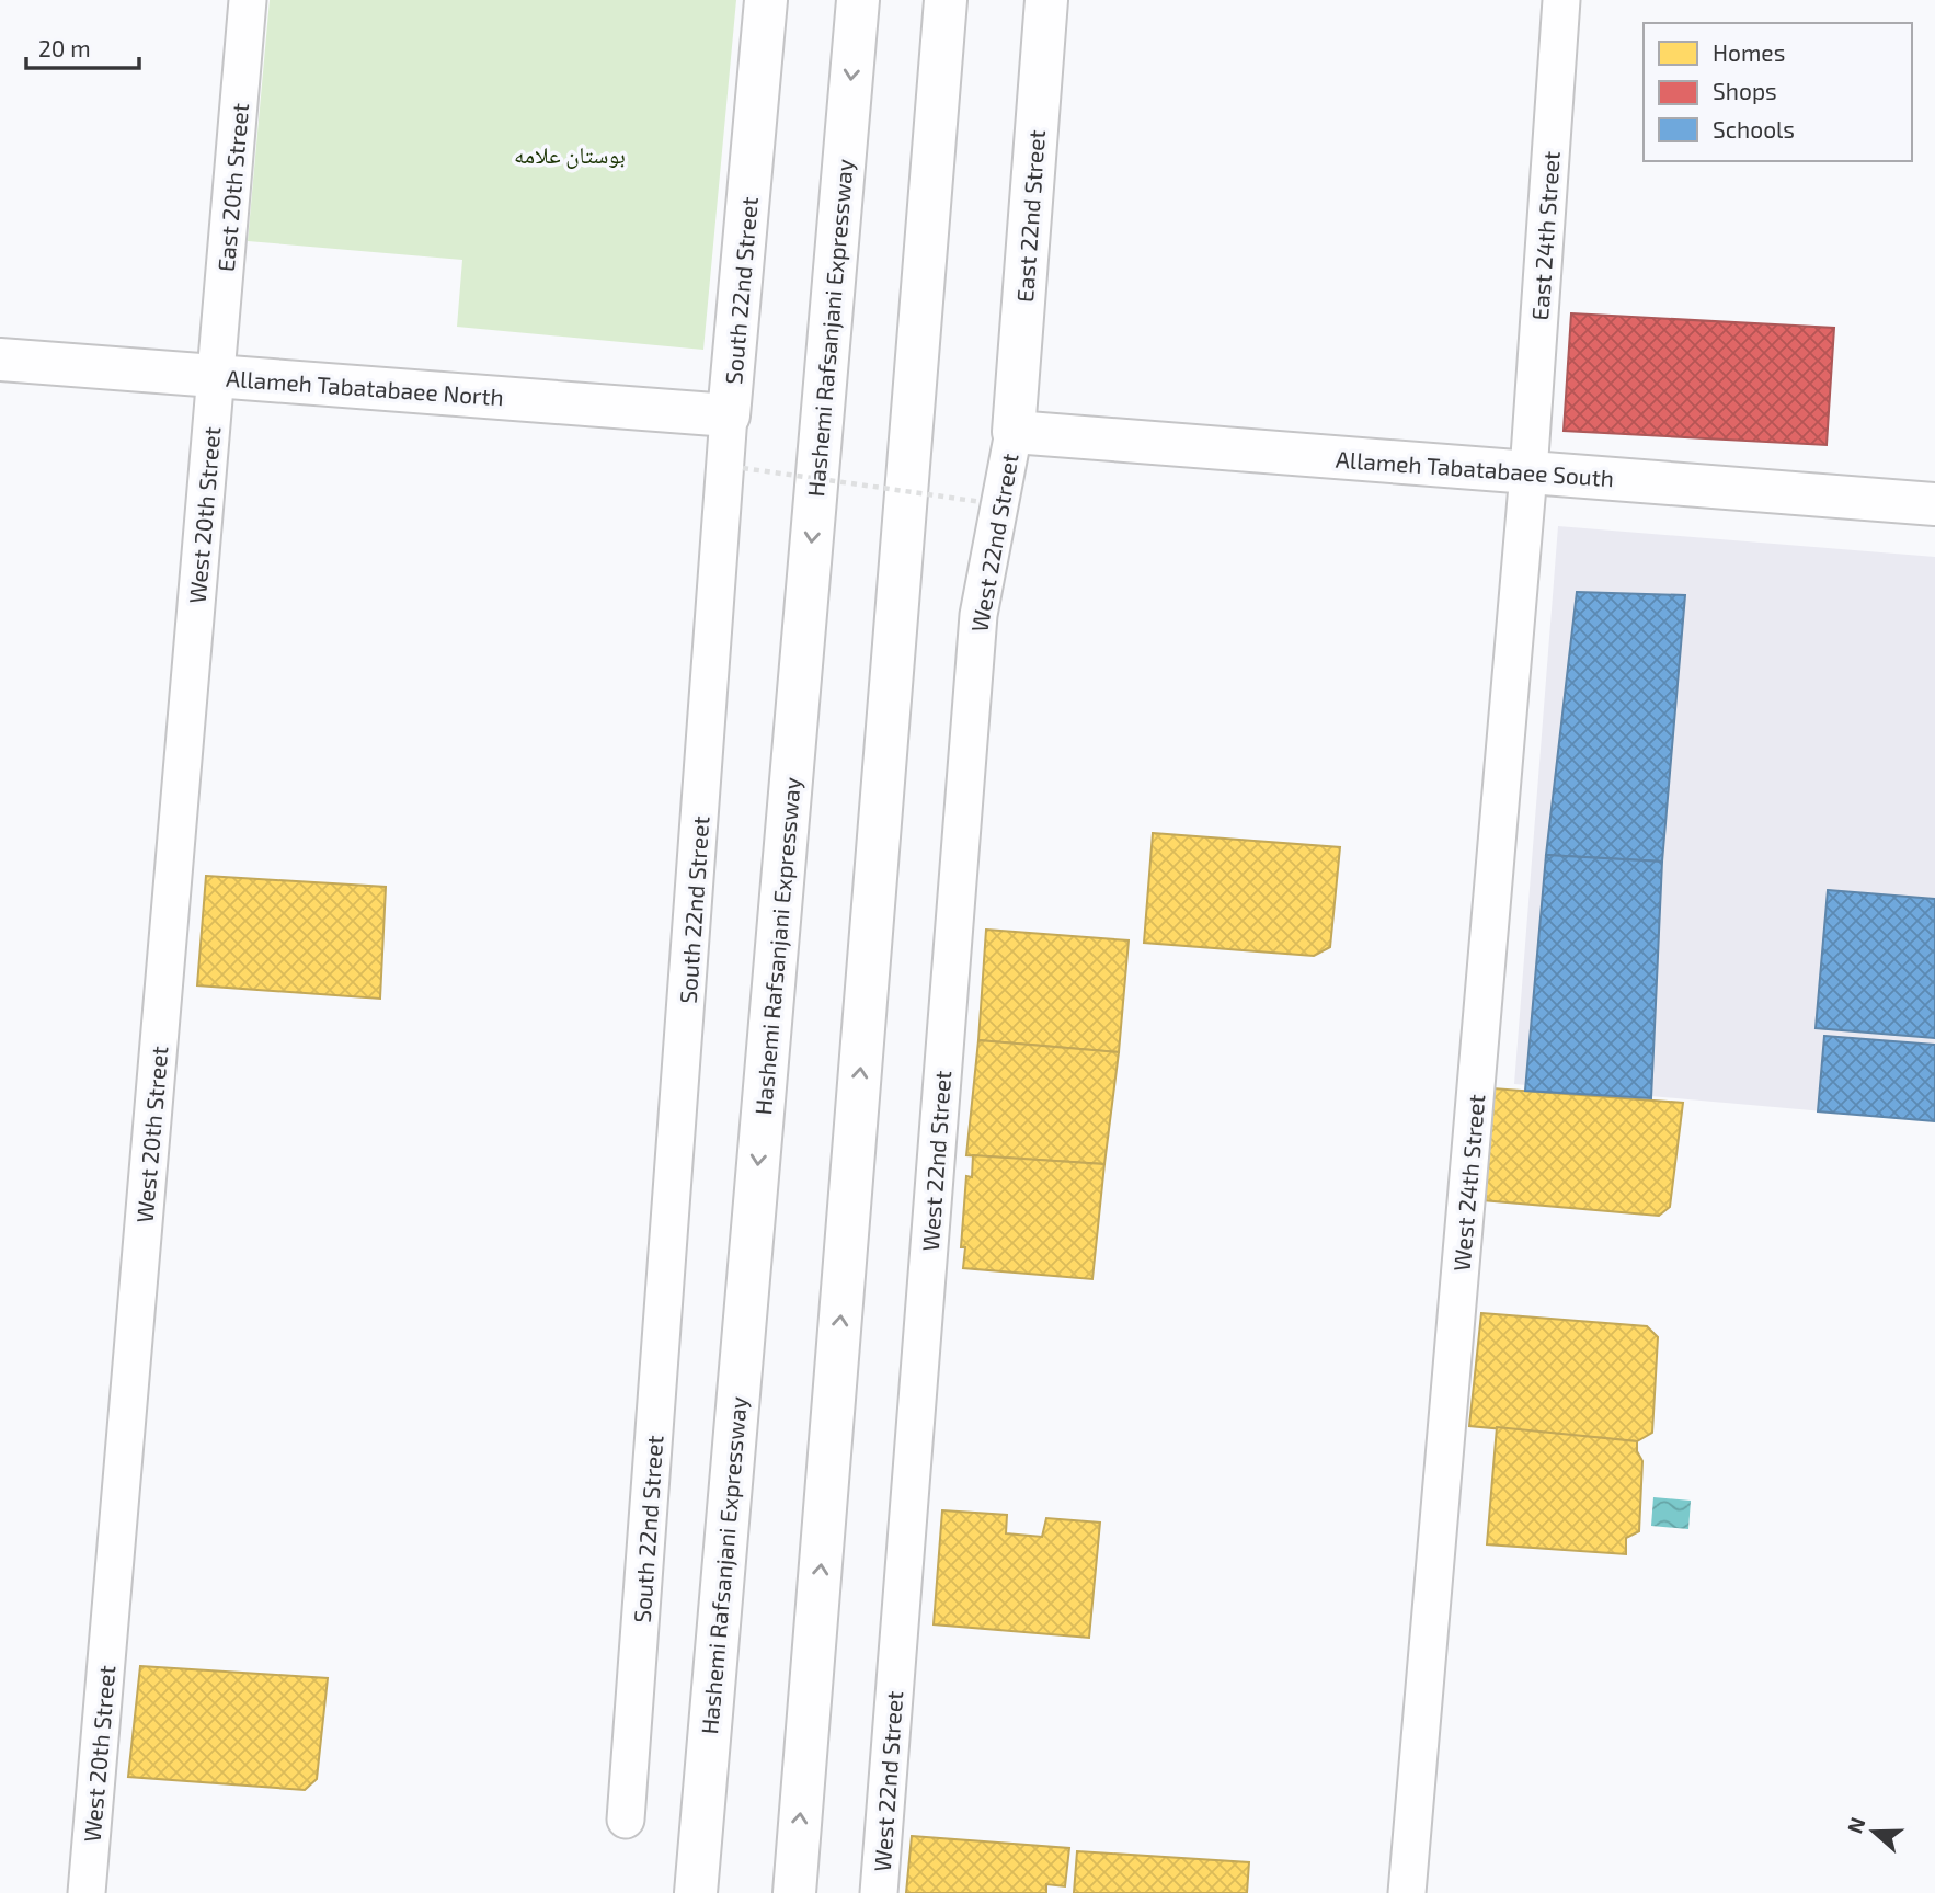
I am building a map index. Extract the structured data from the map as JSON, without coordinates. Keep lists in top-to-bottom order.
{
  "streets": {
    "main road": [
      "East 22nd Street",
      "South 22nd Street",
      "Hashemi Rafsanjani Expressway",
      "Allameh Tabatabaee North",
      "Allameh Tabatabaee South"
    ],
    "street": [
      "East 20th Street",
      "East 24th Street",
      "West 20th Street",
      "West 22nd Street",
      "West 24th Street"
    ]
  },
  "crossings": [
    ["East 20th Street", "Allameh Tabatabaee North"],
    ["East 20th Street", "West 20th Street"],
    ["East 22nd Street", "Allameh Tabatabaee South"],
    ["East 22nd Street", "West 22nd Street"],
    ["East 24th Street", "Allameh Tabatabaee South"],
    ["East 24th Street", "West 24th Street"],
    ["South 22nd Street", "Allameh Tabatabaee North"],
    ["Allameh Tabatabaee North", "West 20th Street"],
    ["Allameh Tabatabaee South", "West 22nd Street"],
    ["Allameh Tabatabaee South", "West 24th Street"]
  ],
  "parks": ["بوستان علامه"],
  "legend": ["Homes", "Shops", "Schools"],
  "scale_bar": "20 m",
  "north": "left"
}
